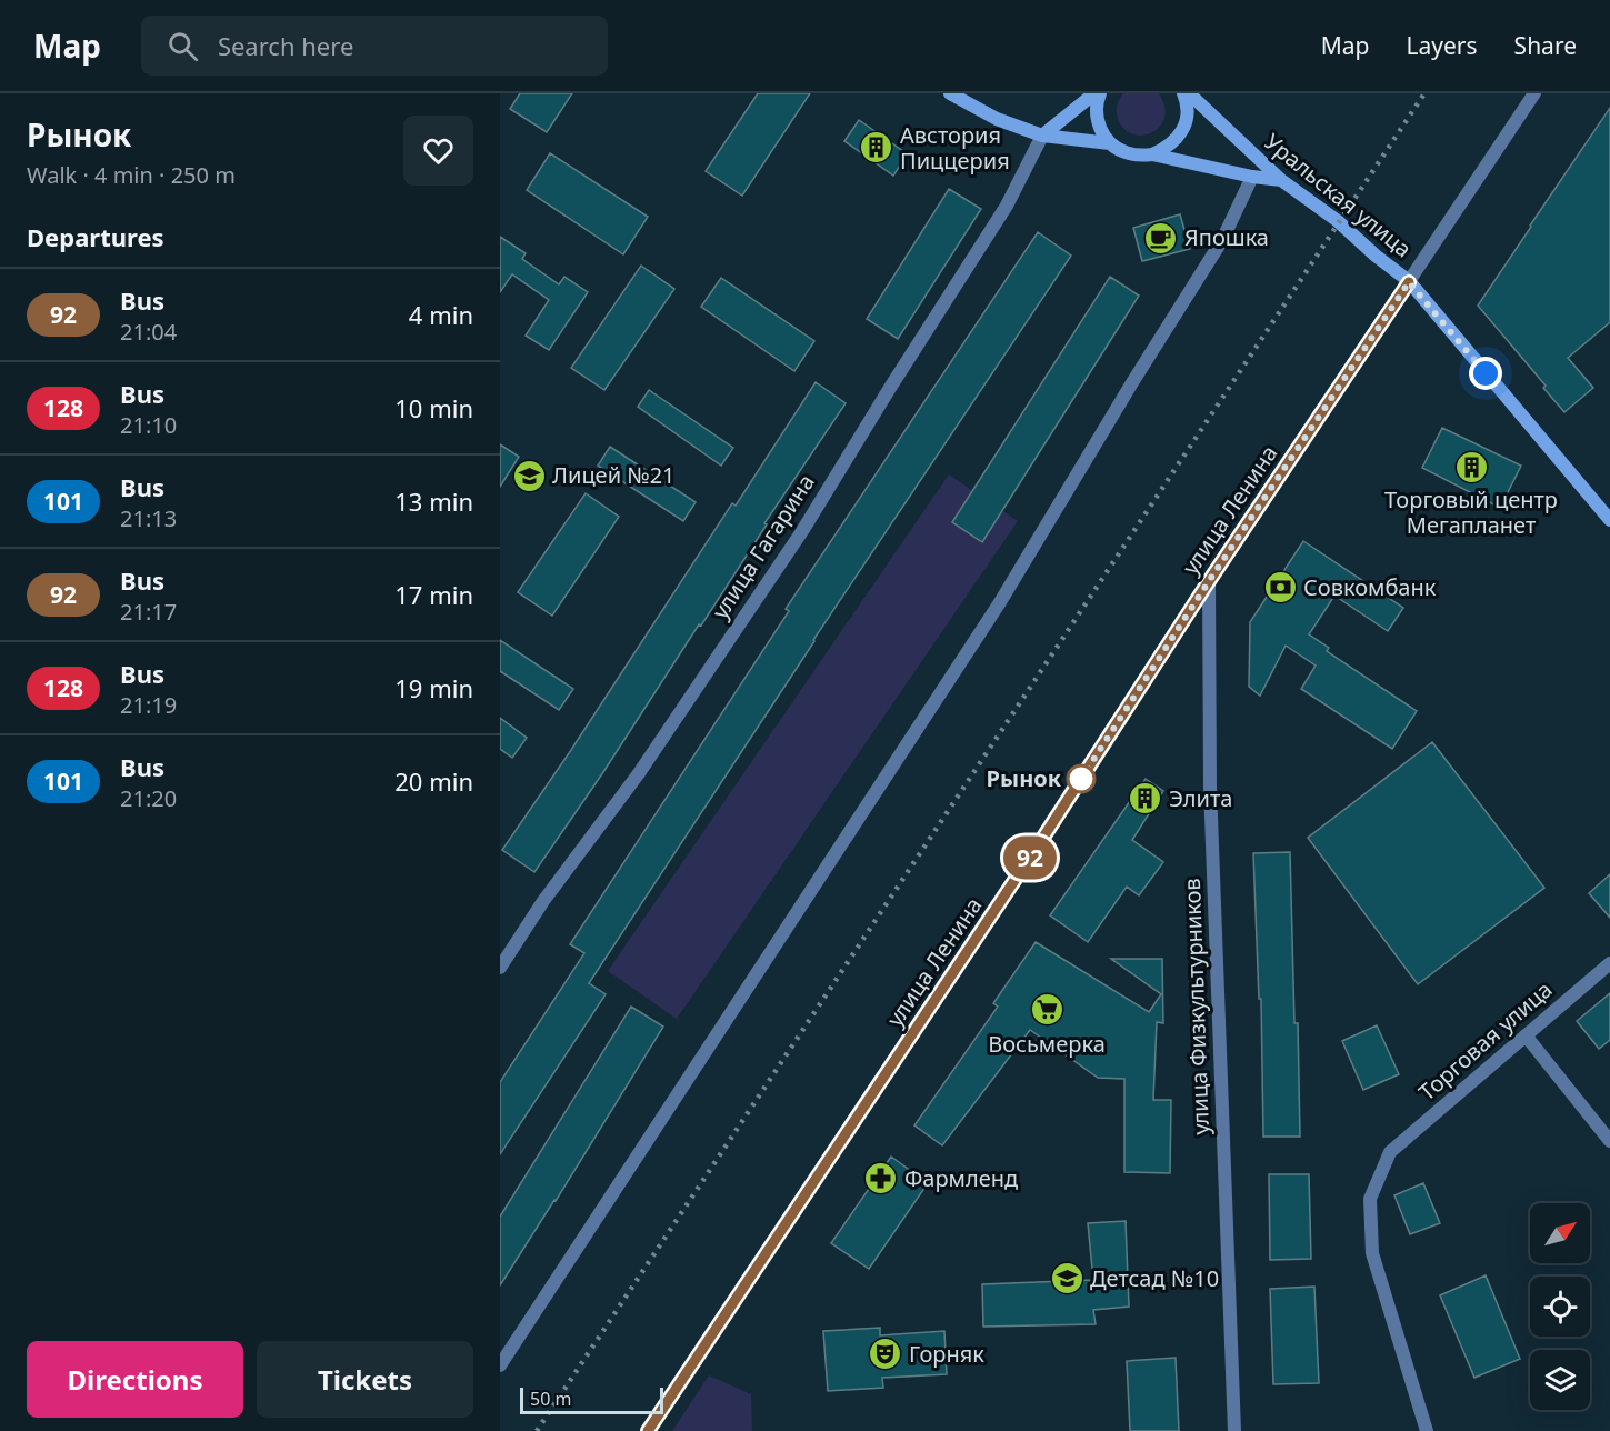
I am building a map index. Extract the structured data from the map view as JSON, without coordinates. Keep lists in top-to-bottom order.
{
  "streets": {
    "main road": ["Уральская улица"],
    "street": [
      "улица Ленина",
      "улица Гагарина",
      "улица Физкультурников",
      "Торговая улица"
    ]
  },
  "crossings": [
    ["Уральская улица", "улица Ленина"],
    ["улица Ленина", "улица Физкультурников"]
  ],
  "places": {
    "building": ["Австория Пиццерия", "Торговый центр Мегапланет", "Элита"],
    "cafe": ["Япошка"],
    "school or university": ["Лицей №21", "Детсад №10"],
    "bank": ["Совкомбанк"],
    "other": ["Рынок"],
    "supermarket": ["Восьмерка"],
    "pharmacy": ["Фармленд"],
    "theatre": ["Горняк"]
  },
  "lines": ["bus line 92"],
  "scale_bar": "50 m",
  "north": "top right",
  "page": {
    "header": "Map",
    "search": "Search here",
    "nav": ["Map", "Layers", "Share"],
    "heading": [
      ["Рынок", "Walk · 4 min · 250 m"],
      "Departures"
    ],
    "on_map": "92",
    "list": [
      {
        "mark": "92",
        "name": "Bus",
        "note": "21:04",
        "value": "4 min"
      },
      {
        "mark": "128",
        "name": "Bus",
        "note": "21:10",
        "value": "10 min"
      },
      {
        "mark": "101",
        "name": "Bus",
        "note": "21:13",
        "value": "13 min"
      },
      {
        "mark": "92",
        "name": "Bus",
        "note": "21:17",
        "value": "17 min"
      },
      {
        "mark": "128",
        "name": "Bus",
        "note": "21:19",
        "value": "19 min"
      },
      {
        "mark": "101",
        "name": "Bus",
        "note": "21:20",
        "value": "20 min"
      }
    ],
    "buttons": ["Directions", "Tickets"],
    "scale": "50 m"
  }
}
